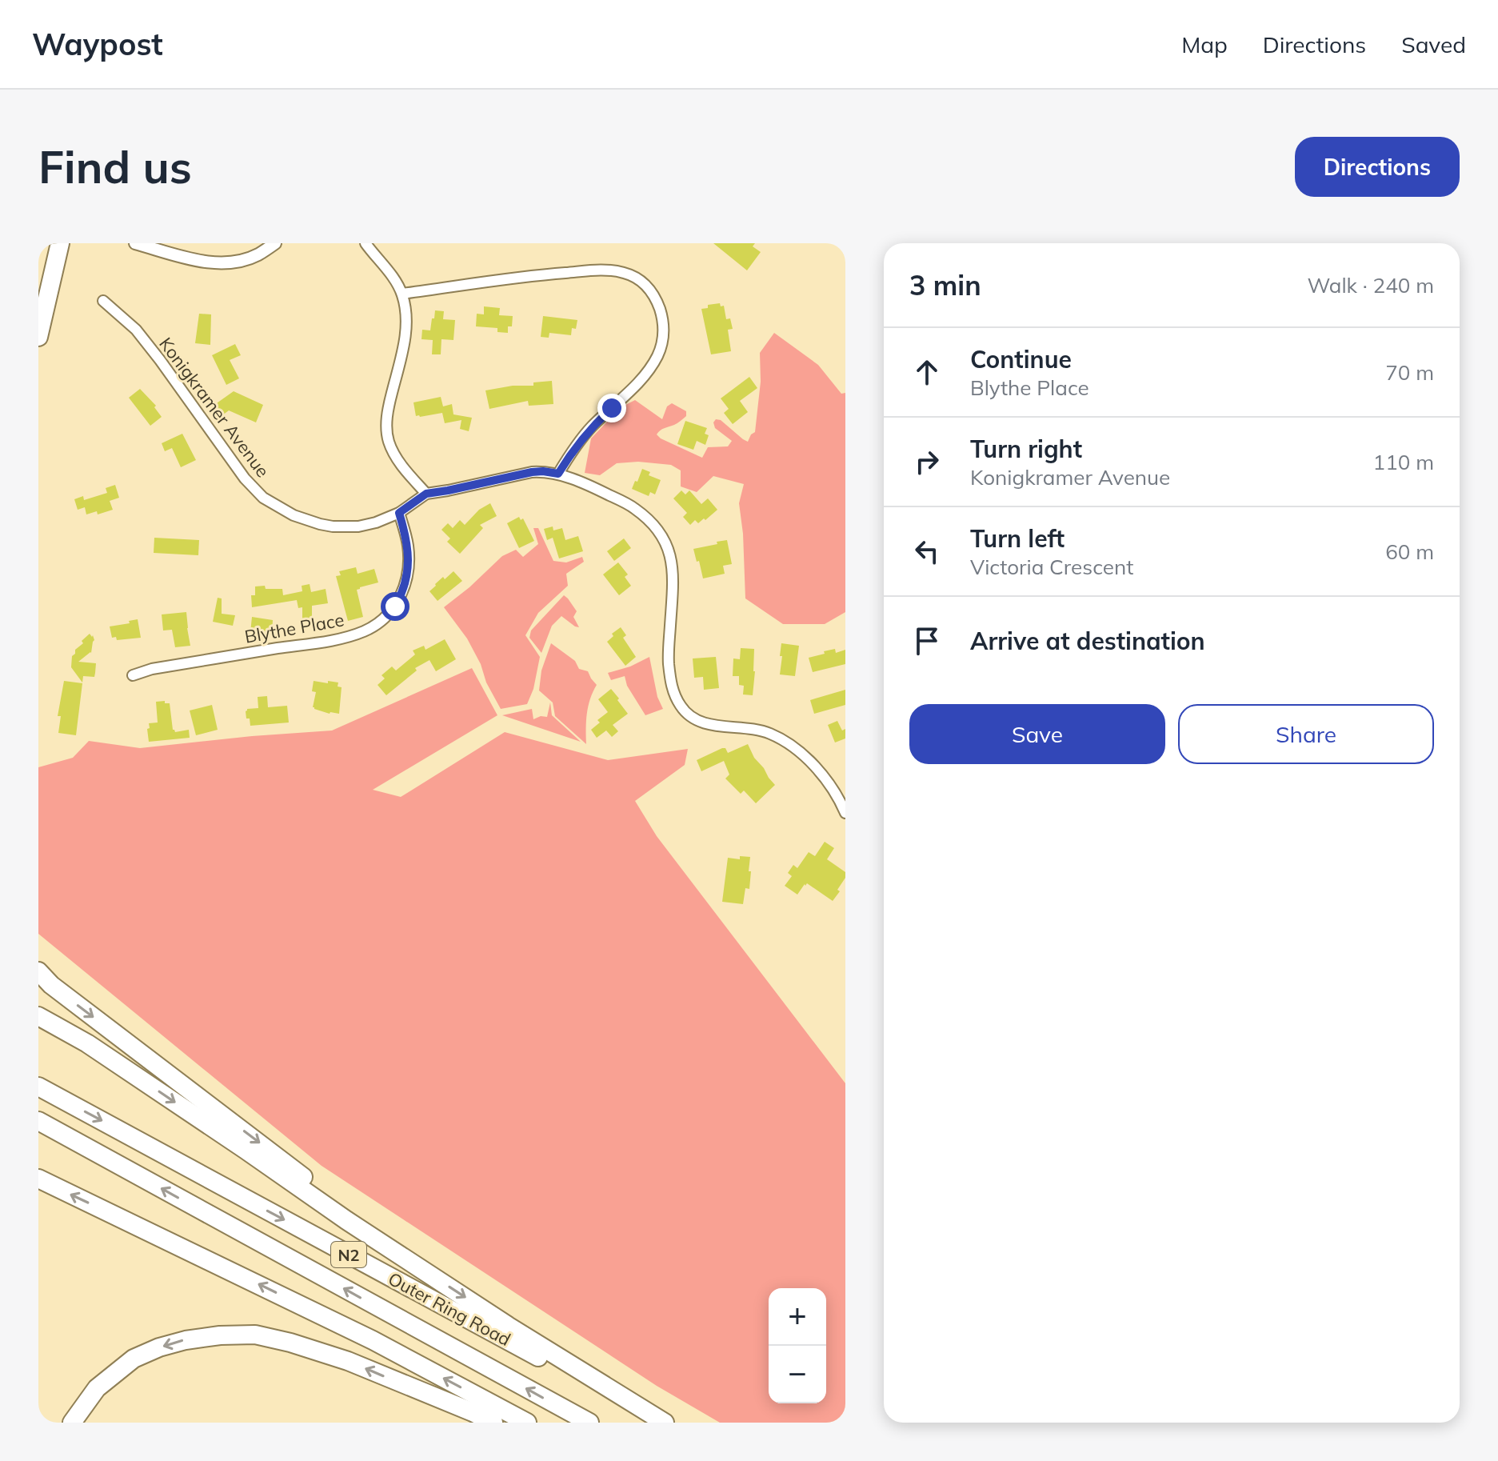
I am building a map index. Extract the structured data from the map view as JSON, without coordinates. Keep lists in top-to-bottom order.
{
  "streets": {
    "highway": ["N2", "Outer Ring Road"],
    "street": ["Konigkramer Avenue", "Blythe Place"]
  },
  "crossings": [
    ["Konigkramer Avenue", "Blythe Place"]
  ],
  "page": {
    "header": "Waypost",
    "nav": ["Map", "Directions", "Saved"],
    "buttons": [
      "Directions",
      ["Save", "Share"]
    ],
    "title": "Find us",
    "heading": ["3 min", "Walk · 240 m"],
    "list": [
      ["Continue", "Blythe Place", "70 m"],
      ["Turn right", "Konigkramer Avenue", "110 m"],
      ["Turn left", "Victoria Crescent", "60 m"],
      "Arrive at destination"
    ],
    "map_buttons": ["+", "−"]
  }
}
